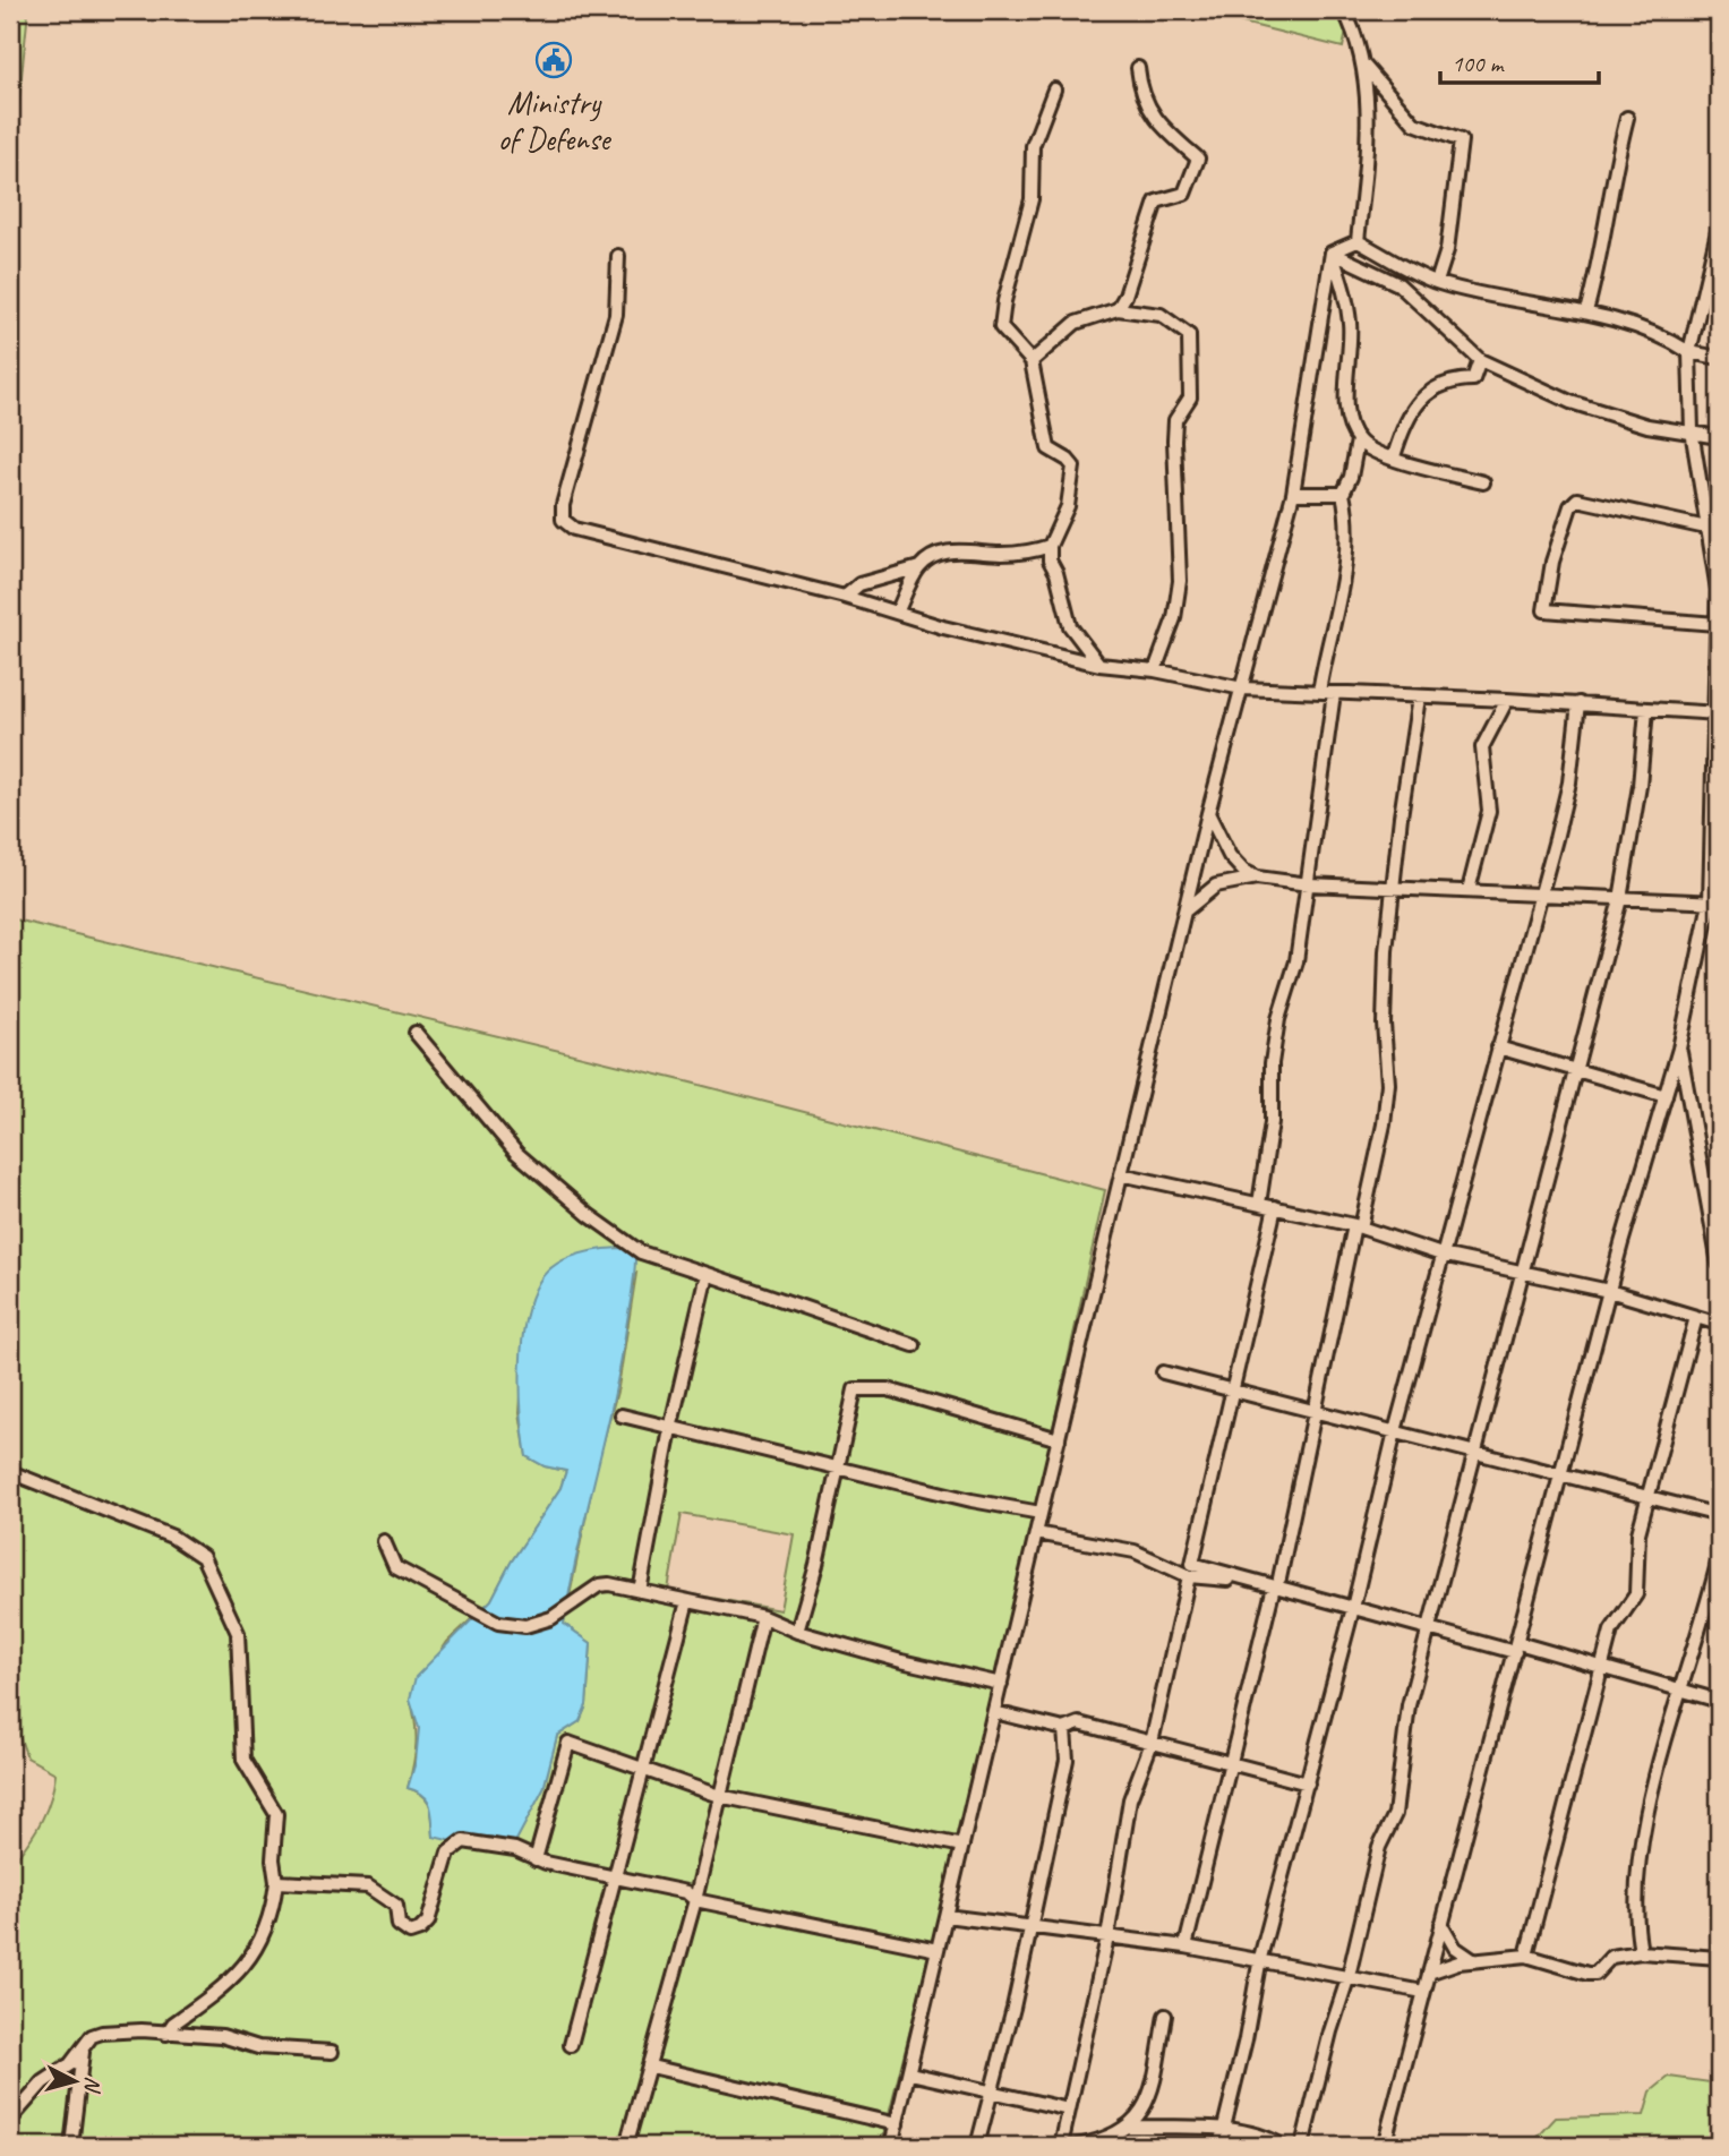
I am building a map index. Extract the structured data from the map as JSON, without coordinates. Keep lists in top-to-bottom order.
{
  "places": {
    "public building": ["Ministry of Defense"]
  },
  "scale_bar": "100 m",
  "north": "right"
}
